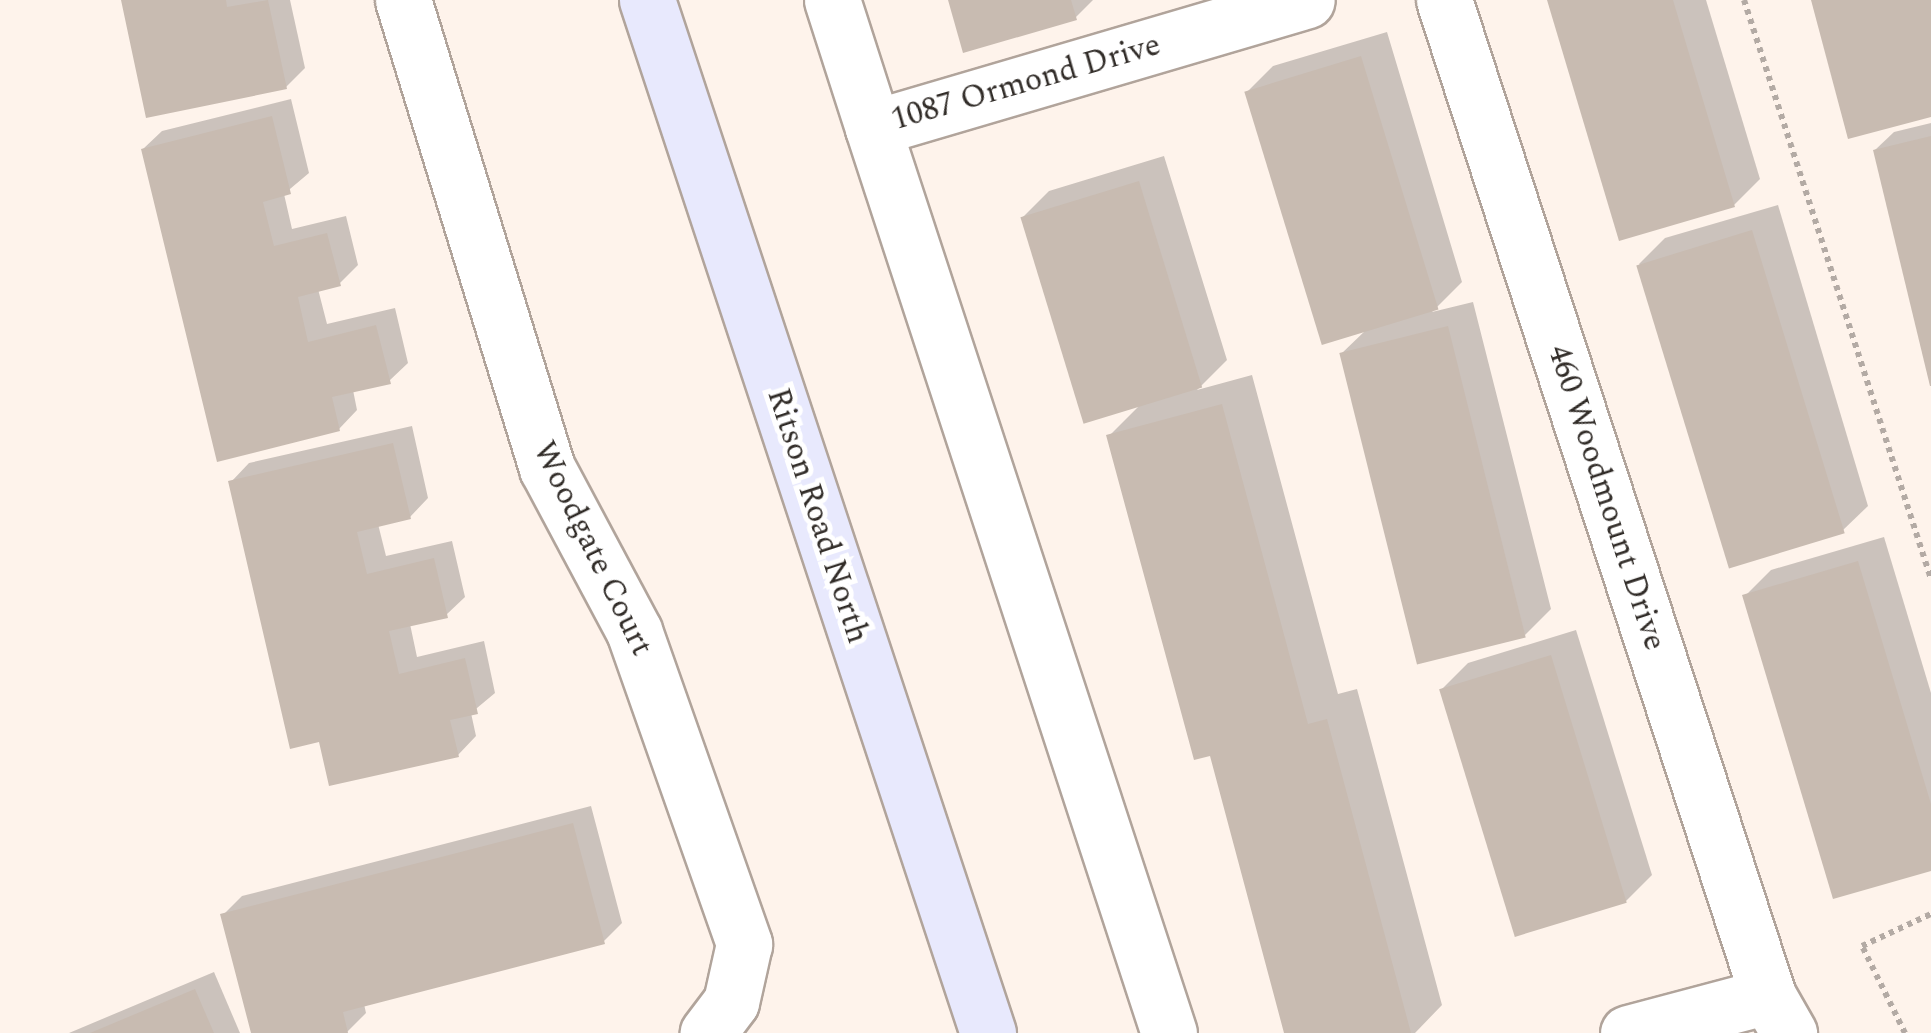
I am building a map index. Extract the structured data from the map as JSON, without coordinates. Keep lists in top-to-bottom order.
{
  "streets": {
    "main road": ["Ritson Road North"],
    "street": ["1087 Ormond Drive", "460 Woodmount Drive", "Woodgate Court"]
  }
}
